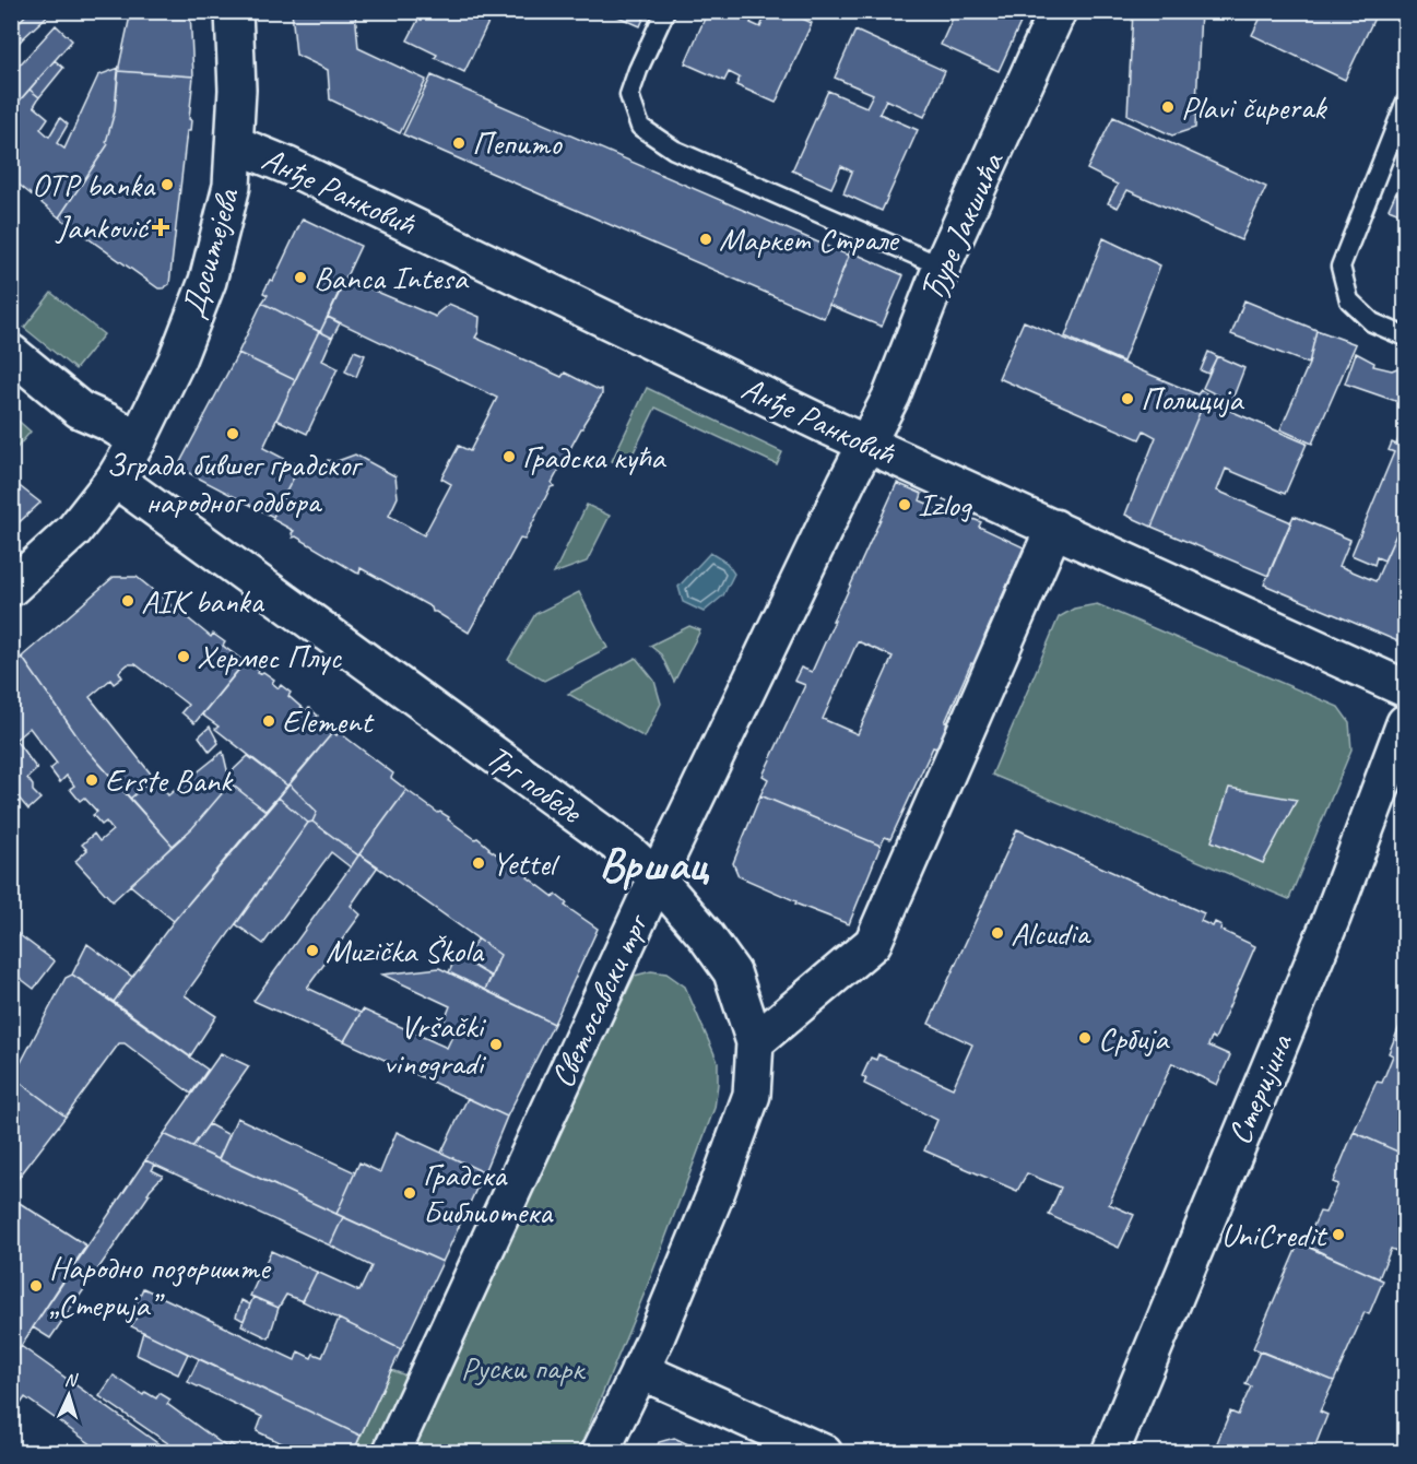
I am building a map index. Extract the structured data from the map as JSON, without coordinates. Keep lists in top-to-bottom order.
{
  "streets": {
    "street": [
      "Анђе Ранковић",
      "Ђуре Јакшића",
      "Доситејева",
      "Трг победе",
      "Светосавски трг",
      "Стеријина"
    ]
  },
  "crossings": [
    ["Анђе Ранковић", "Ђуре Јакшића"],
    ["Анђе Ранковић", "Доситејева"],
    ["Доситејева", "Трг победе"],
    ["Трг победе", "Светосавски трг"]
  ],
  "districts": ["Вршац"],
  "parks": ["Руски парк"],
  "places": {
    "other": [
      "Plavi čuperak",
      "Пепито",
      "OTP banka",
      "Маркет Страле",
      "Banca Intesa",
      "Полицијa",
      "Зграда бившег градског народног одбора",
      "Градска кућа",
      "Izlog",
      "AIK banka",
      "Хермес Плус",
      "Element",
      "Erste Bank",
      "Yettel",
      "Alcudia",
      "Muzička Škola",
      "Србија",
      "Vršački vinogradi",
      "Градска Библиотека",
      "UniCredit",
      "Народно позориште „Стерија”"
    ],
    "health": ["Janković"]
  },
  "north": "top"
}
